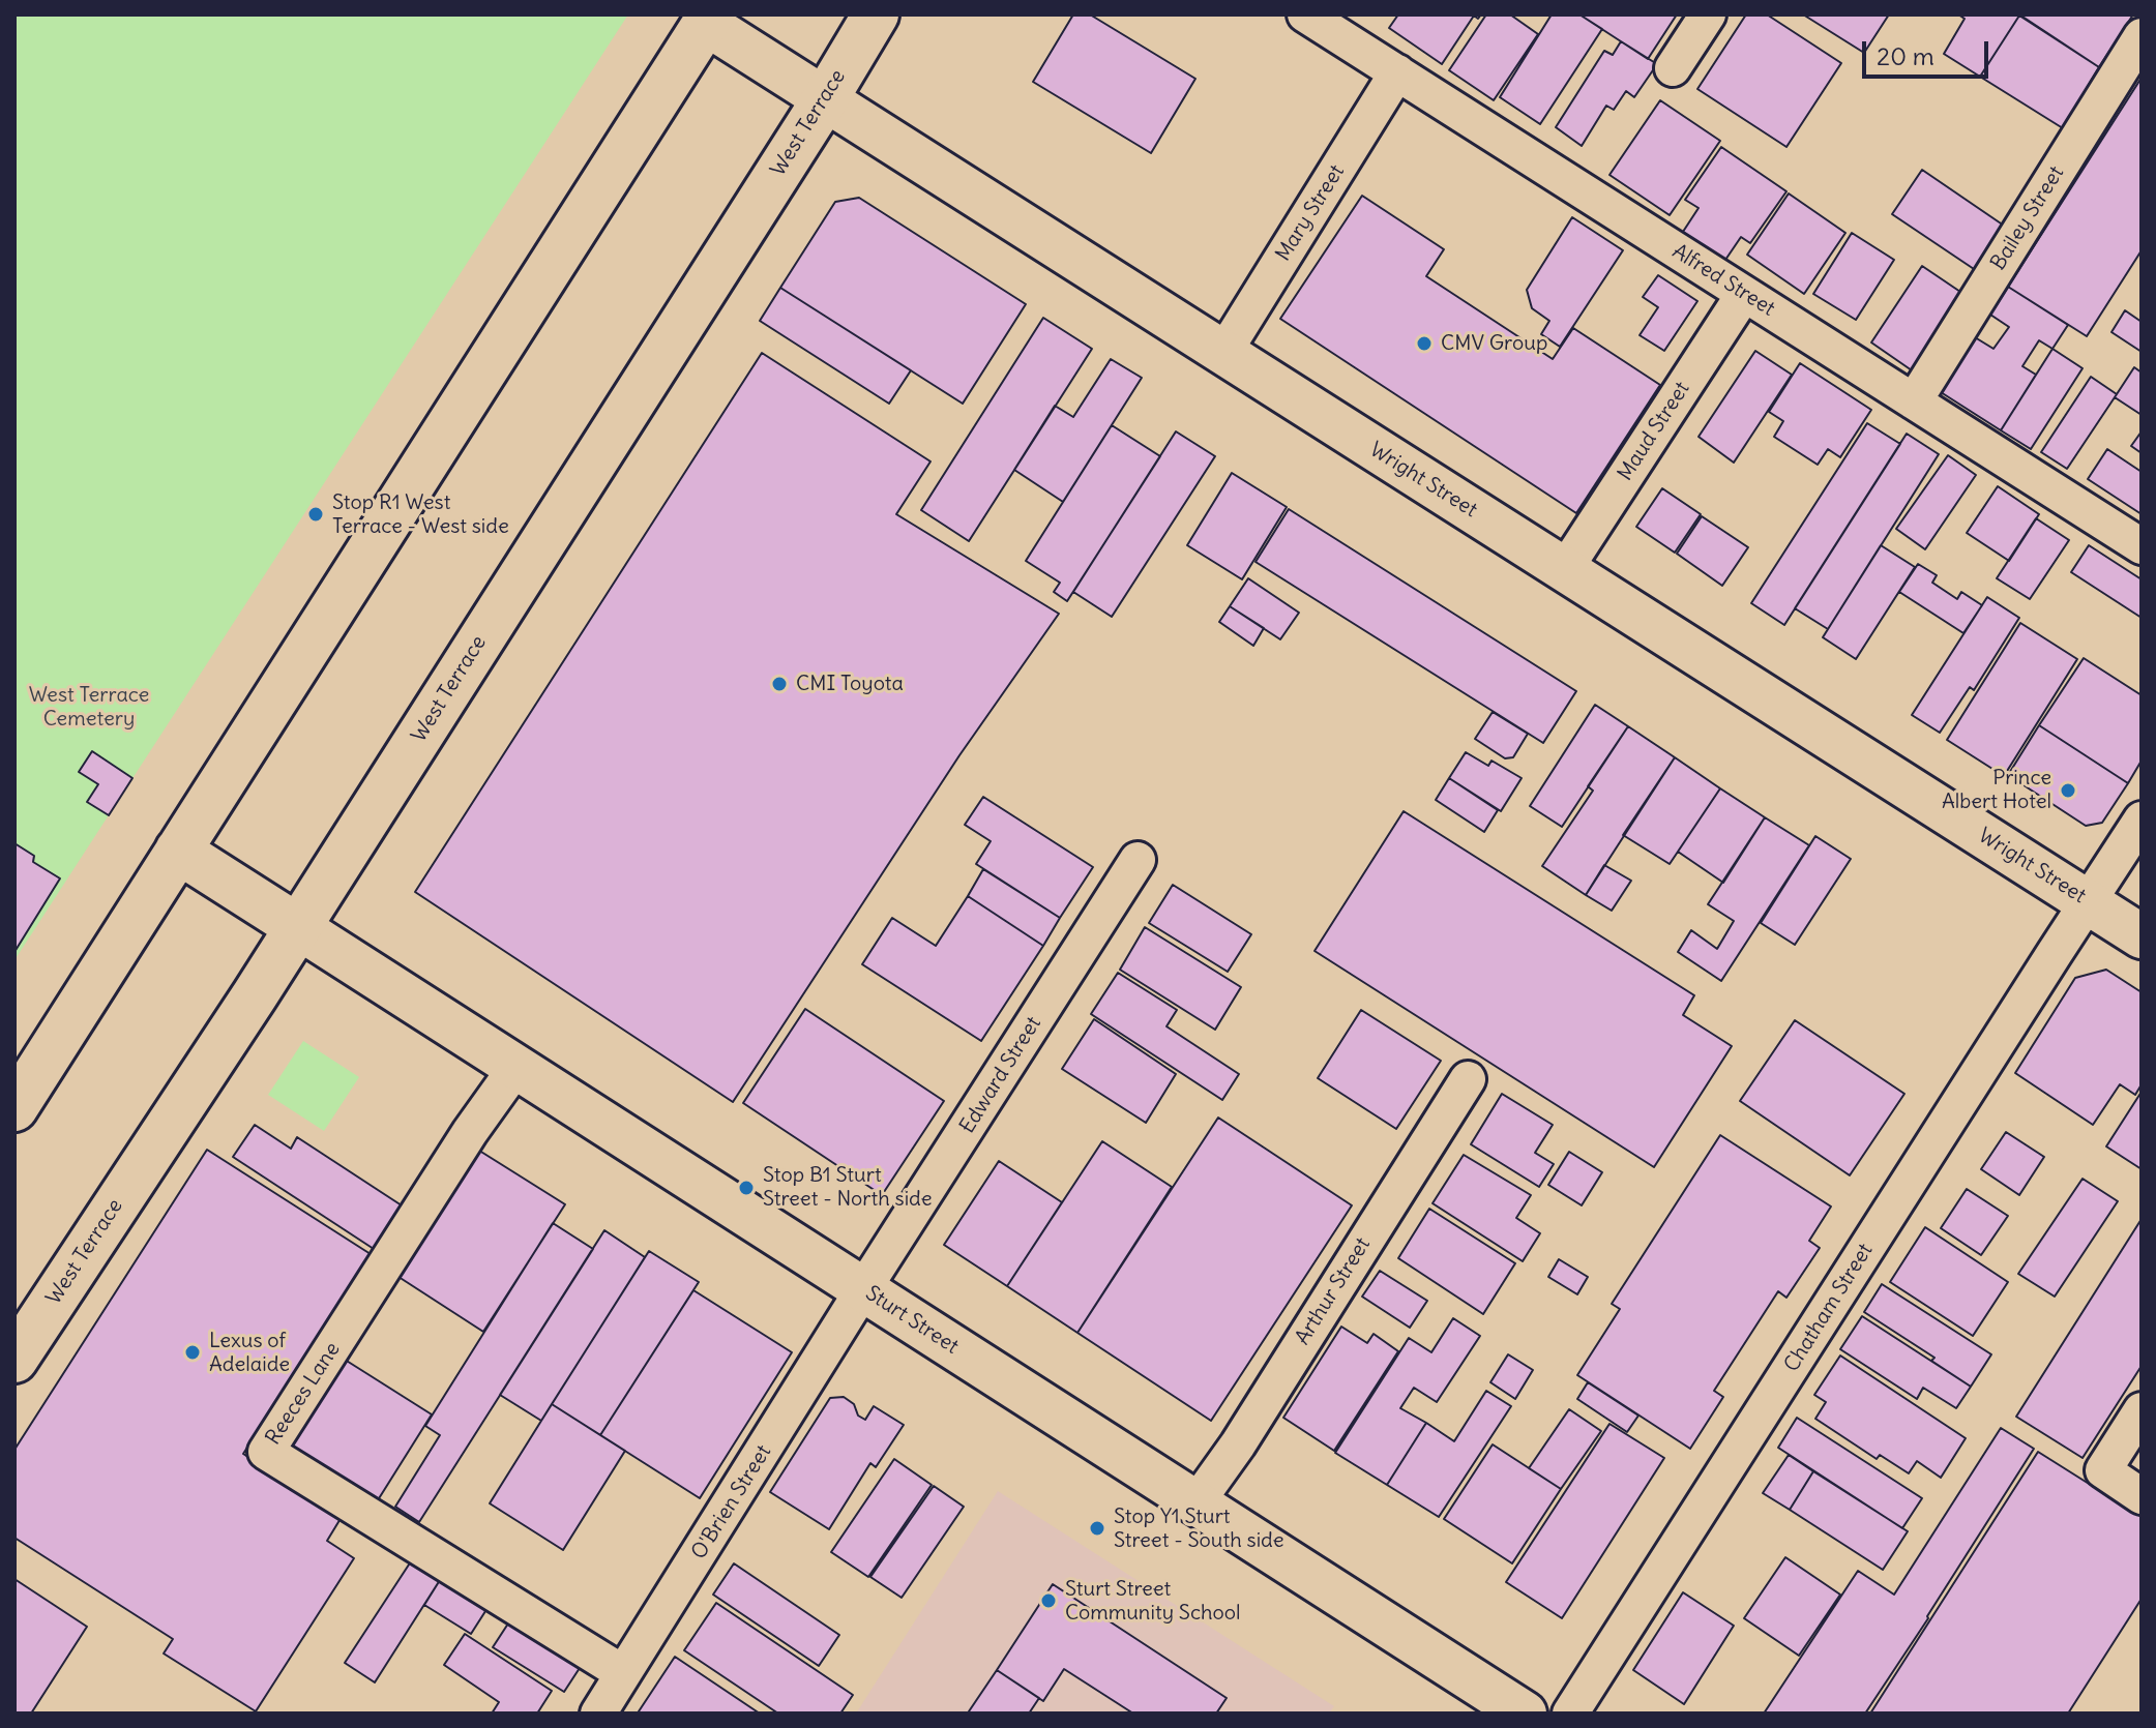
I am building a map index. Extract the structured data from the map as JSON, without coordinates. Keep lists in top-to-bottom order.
{
  "streets": {
    "main road": ["West Terrace"],
    "street": [
      "Mary Street",
      "Bailey Street",
      "Alfred Street",
      "Maud Street",
      "Wright Street",
      "Edward Street",
      "Arthur Street",
      "Chatham Street",
      "Sturt Street",
      "Reeces Lane",
      "O'Brien Street"
    ]
  },
  "crossings": [
    ["West Terrace", "Wright Street"],
    ["West Terrace", "Sturt Street"],
    ["Mary Street", "Alfred Street"],
    ["Mary Street", "Wright Street"],
    ["Bailey Street", "Alfred Street"],
    ["Alfred Street", "Maud Street"],
    ["Maud Street", "Wright Street"],
    ["Wright Street", "Chatham Street"],
    ["Edward Street", "Sturt Street"],
    ["Edward Street", "O'Brien Street"],
    ["Arthur Street", "Sturt Street"],
    ["Sturt Street", "Reeces Lane"],
    ["Sturt Street", "O'Brien Street"],
    ["Reeces Lane", "O'Brien Street"]
  ],
  "parks": ["West Terrace Cemetery"],
  "places": [
    "CMV Group",
    "Stop R1 West Terrace - West side",
    "CMI Toyota",
    "Prince Albert Hotel",
    "Stop B1 Sturt Street - North side",
    "Lexus of Adelaide",
    "Stop Y1 Sturt Street - South side",
    "Sturt Street Community School"
  ],
  "scale_bar": "20 m"
}
